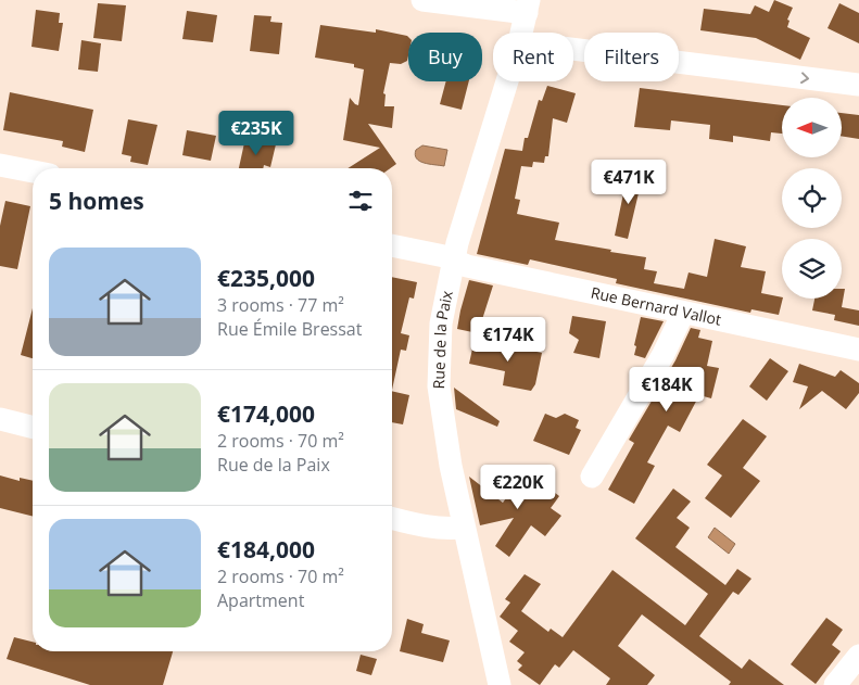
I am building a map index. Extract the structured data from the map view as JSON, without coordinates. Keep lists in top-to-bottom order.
{
  "streets": {
    "street": ["Rue Bernard Vallot", "Rue de la Paix"]
  },
  "crossings": [
    ["Rue Bernard Vallot", "Rue de la Paix"]
  ],
  "north": "left",
  "page": {
    "chip": ["Buy", "Rent", "Filters"],
    "price": [
      "€235K",
      "€471K",
      "€174K",
      "€184K",
      "€220K"
    ],
    "heading": "5 homes",
    "list": [
      {
        "name": "€235,000",
        "note": "3 rooms · 77 m² · Rue Émile Bressat"
      },
      {
        "name": "€174,000",
        "note": "2 rooms · 70 m² · Rue de la Paix"
      },
      {
        "name": "€184,000",
        "note": "2 rooms · 70 m² · Apartment"
      }
    ]
  }
}
